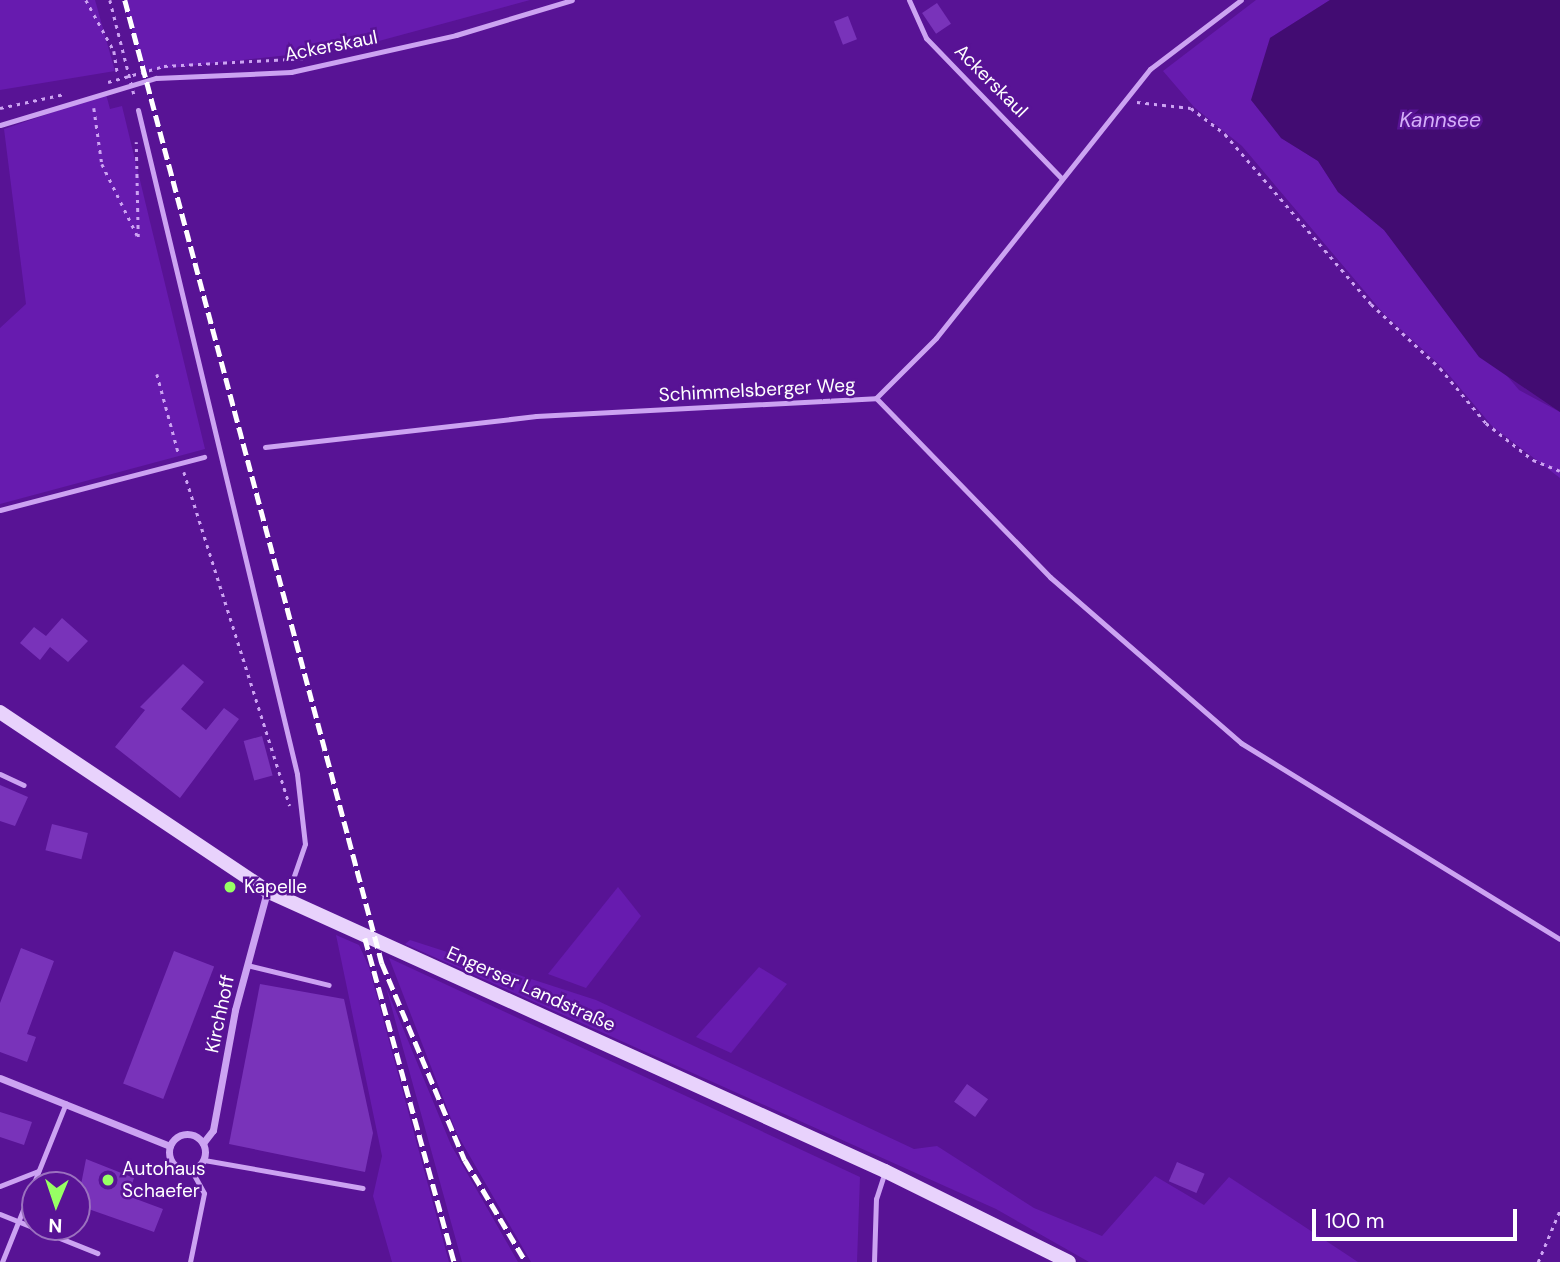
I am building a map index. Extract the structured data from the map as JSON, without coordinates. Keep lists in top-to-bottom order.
{
  "streets": {
    "main road": ["Engerser Landstraße"],
    "street": ["Kirchhoff"],
    "lane": ["Ackerskaul", "Schimmelsberger Weg"]
  },
  "crossings": [
    ["Ackerskaul", "Schimmelsberger Weg"],
    ["Engerser Landstraße", "Kirchhoff"]
  ],
  "water": ["Kannsee"],
  "places": ["Kapelle", "Autohaus Schaefer"],
  "scale_bar": "100 m",
  "north": "bottom"
}
